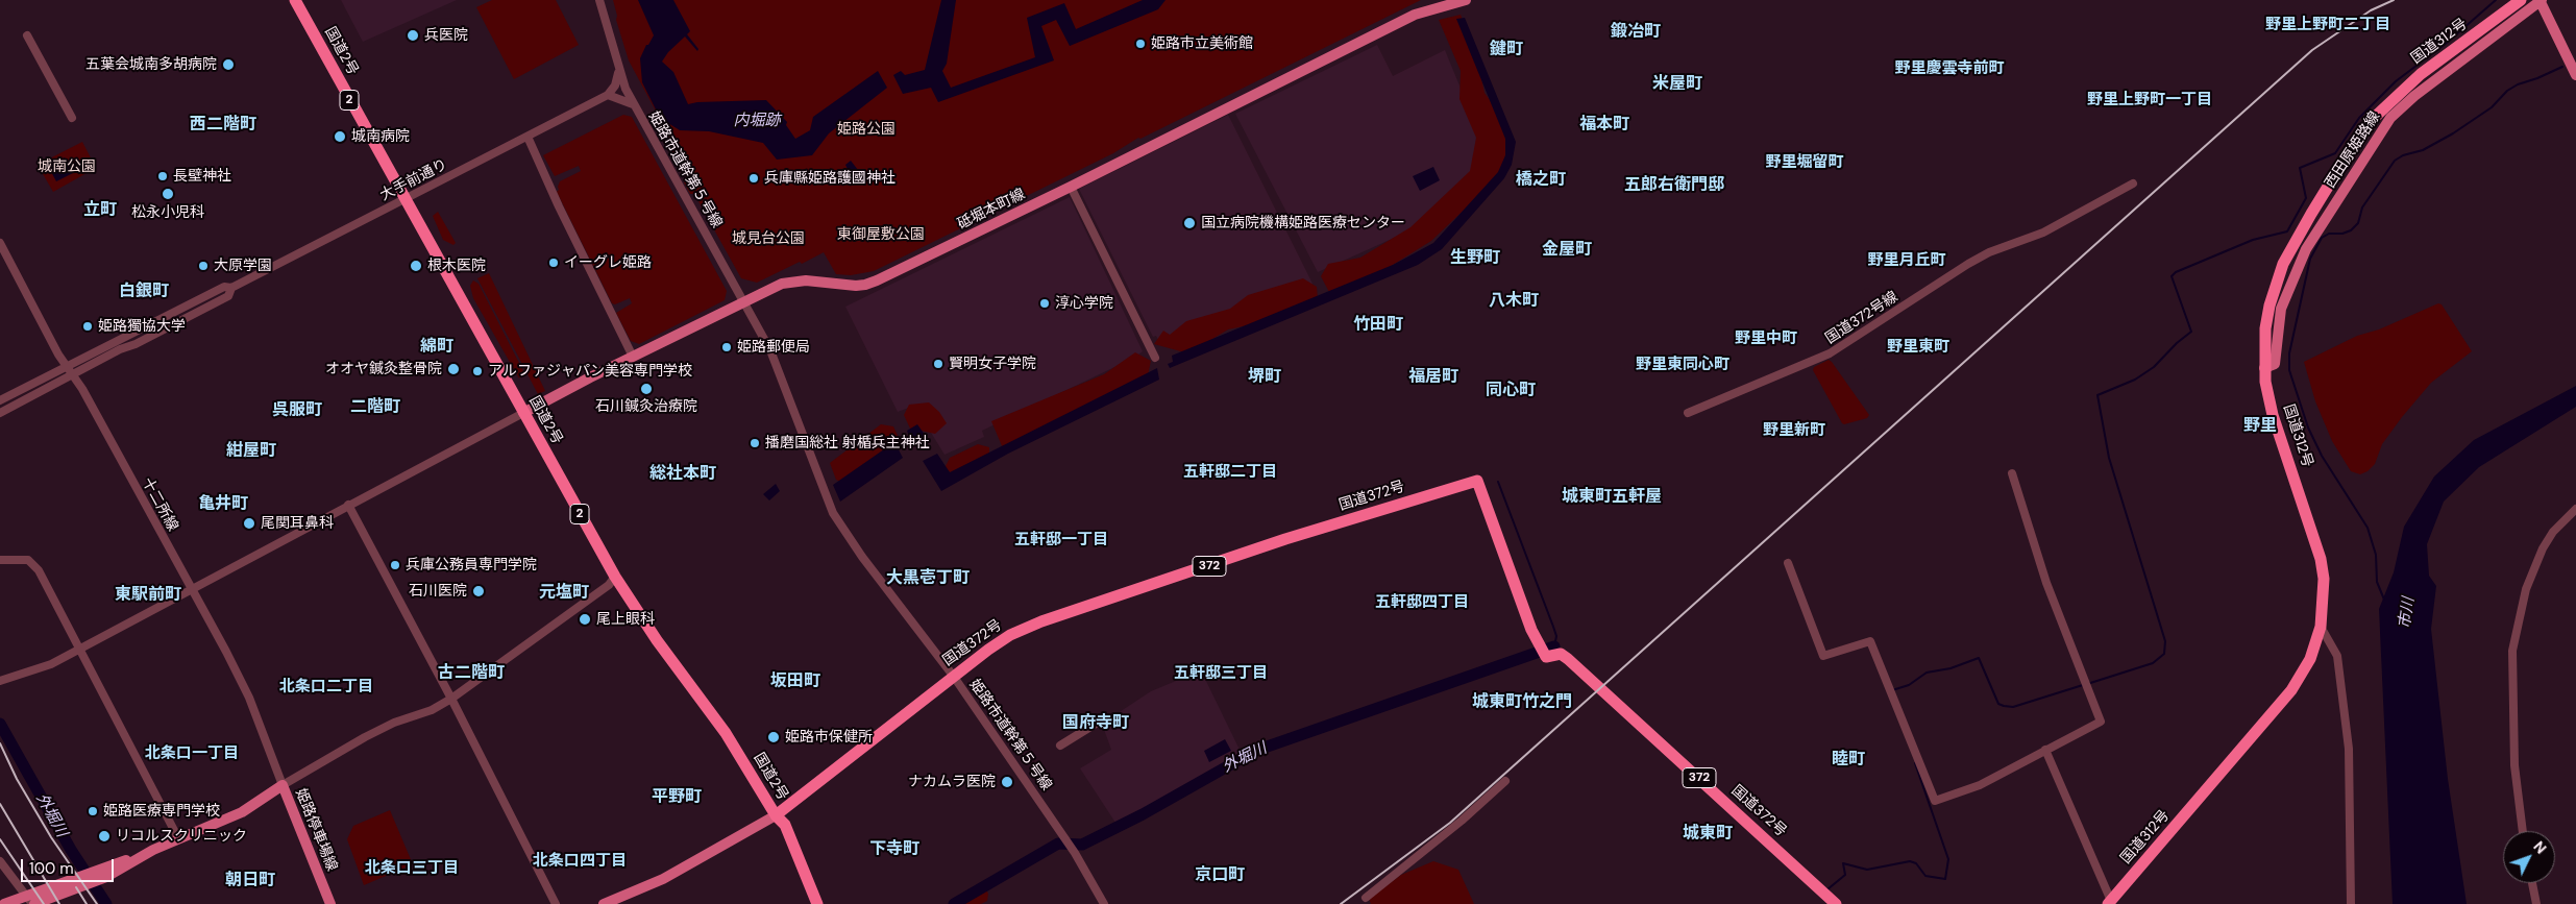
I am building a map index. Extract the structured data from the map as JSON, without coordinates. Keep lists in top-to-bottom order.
{
  "streets": {
    "highway": [
      "国道312号",
      "国道2号",
      "2",
      "国道372号",
      "372"
    ],
    "main road": ["西田原姫路線", "砥堀本町線", "姫路停車場線"],
    "street": [
      "姫路市道幹第５号線",
      "大手前通り",
      "国道372号線",
      "十二所線"
    ]
  },
  "crossings": [
    ["国道312号", "西田原姫路線"],
    ["国道2号", "大手前通り"],
    ["国道2号", "砥堀本町線"],
    ["国道2号", "国道372号"],
    ["姫路市道幹第５号線", "砥堀本町線"],
    ["姫路市道幹第５号線", "国道372号"],
    ["大手前通り", "十二所線"],
    ["十二所線", "姫路停車場線"]
  ],
  "districts": [
    "野里上野町二丁目",
    "鍛冶町",
    "鍵町",
    "野里慶雲寺前町",
    "米屋町",
    "野里上野町一丁目",
    "西二階町",
    "福本町",
    "野里堀留町",
    "橋之町",
    "五郎右衛門邸",
    "立町",
    "金屋町",
    "生野町",
    "野里月丘町",
    "白銀町",
    "八木町",
    "竹田町",
    "野里中町",
    "綿町",
    "野里東町",
    "野里東同心町",
    "堺町",
    "福居町",
    "同心町",
    "二階町",
    "呉服町",
    "野里",
    "野里新町",
    "紺屋町",
    "五軒邸二丁目",
    "総社本町",
    "城東町五軒屋",
    "亀井町",
    "五軒邸一丁目",
    "大黒壱丁町",
    "元塩町",
    "東駅前町",
    "五軒邸四丁目",
    "古二階町",
    "五軒邸三丁目",
    "坂田町",
    "北条口二丁目",
    "城東町竹之門",
    "国府寺町",
    "北条口一丁目",
    "睦町",
    "平野町",
    "城東町",
    "下寺町",
    "北条口四丁目",
    "北条口三丁目",
    "京口町",
    "朝日町"
  ],
  "water": ["内堀跡", "市川", "外堀川"],
  "parks": [
    "姫路公園",
    "城南公園",
    "東御屋敷公園",
    "城見台公園"
  ],
  "places": [
    "兵医院",
    "姫路市立美術館",
    "五葉会城南多胡病院",
    "城南病院",
    "長壁神社",
    "兵庫縣姫路護國神社",
    "松永小児科",
    "国立病院機構姫路医療センター",
    "イーグレ姫路",
    "大原学園",
    "根木医院",
    "淳心学院",
    "姫路獨協大学",
    "姫路郵便局",
    "賢明女子学院",
    "オオヤ鍼灸整骨院",
    "アルファジャパン美容専門学校",
    "石川鍼灸治療院",
    "播磨国総社 射楯兵主神社",
    "尾関耳鼻科",
    "兵庫公務員専門学院",
    "石川医院",
    "尾上眼科",
    "姫路市保健所",
    "ナカムラ医院",
    "姫路医療専門学校",
    "リコルスクリニック"
  ],
  "scale_bar": "100 m",
  "north": "top right"
}
